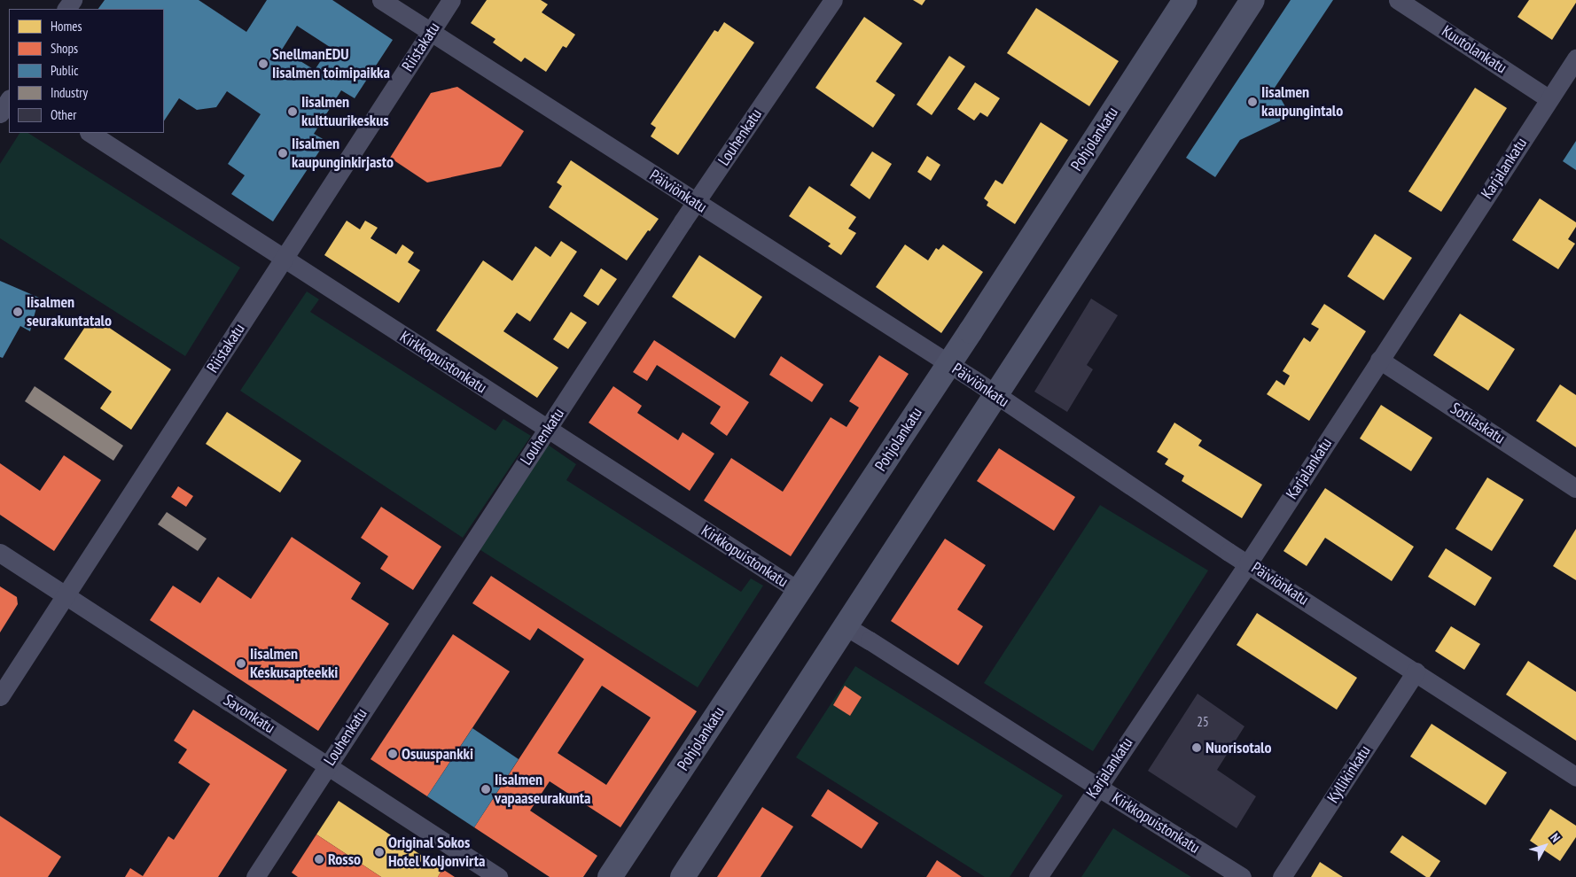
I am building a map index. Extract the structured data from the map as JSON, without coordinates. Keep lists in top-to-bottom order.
{
  "streets": {
    "main road": ["Pohjolankatu"],
    "street": [
      "Riistakatu",
      "Kuutolankatu",
      "Louhenkatu",
      "Karjalankatu",
      "Päiviönkatu",
      "Kirkkopuistonkatu",
      "Sotilaskatu",
      "Savonkatu",
      "Kyllikinkatu"
    ]
  },
  "crossings": [
    ["Riistakatu", "Päiviönkatu"],
    ["Riistakatu", "Kirkkopuistonkatu"],
    ["Riistakatu", "Savonkatu"],
    ["Kuutolankatu", "Karjalankatu"],
    ["Louhenkatu", "Päiviönkatu"],
    ["Louhenkatu", "Kirkkopuistonkatu"],
    ["Louhenkatu", "Savonkatu"],
    ["Pohjolankatu", "Päiviönkatu"],
    ["Pohjolankatu", "Kirkkopuistonkatu"],
    ["Karjalankatu", "Päiviönkatu"],
    ["Karjalankatu", "Kirkkopuistonkatu"],
    ["Karjalankatu", "Sotilaskatu"],
    ["Päiviönkatu", "Kyllikinkatu"]
  ],
  "places": [
    "SnellmanEDU Iisalmen toimipaikka",
    "Iisalmen kaupungintalo",
    "Iisalmen kulttuurikeskus",
    "Iisalmen kaupunginkirjasto",
    "Iisalmen seurakuntatalo",
    "Iisalmen Keskusapteekki",
    "Nuorisotalo",
    "Osuuspankki",
    "Iisalmen vapaaseurakunta",
    "Original Sokos Hotel Koljonvirta",
    "Rosso"
  ],
  "house_numbers": ["25"],
  "legend": [
    "Homes",
    "Shops",
    "Public",
    "Industry",
    "Other"
  ],
  "north": "top right"
}
